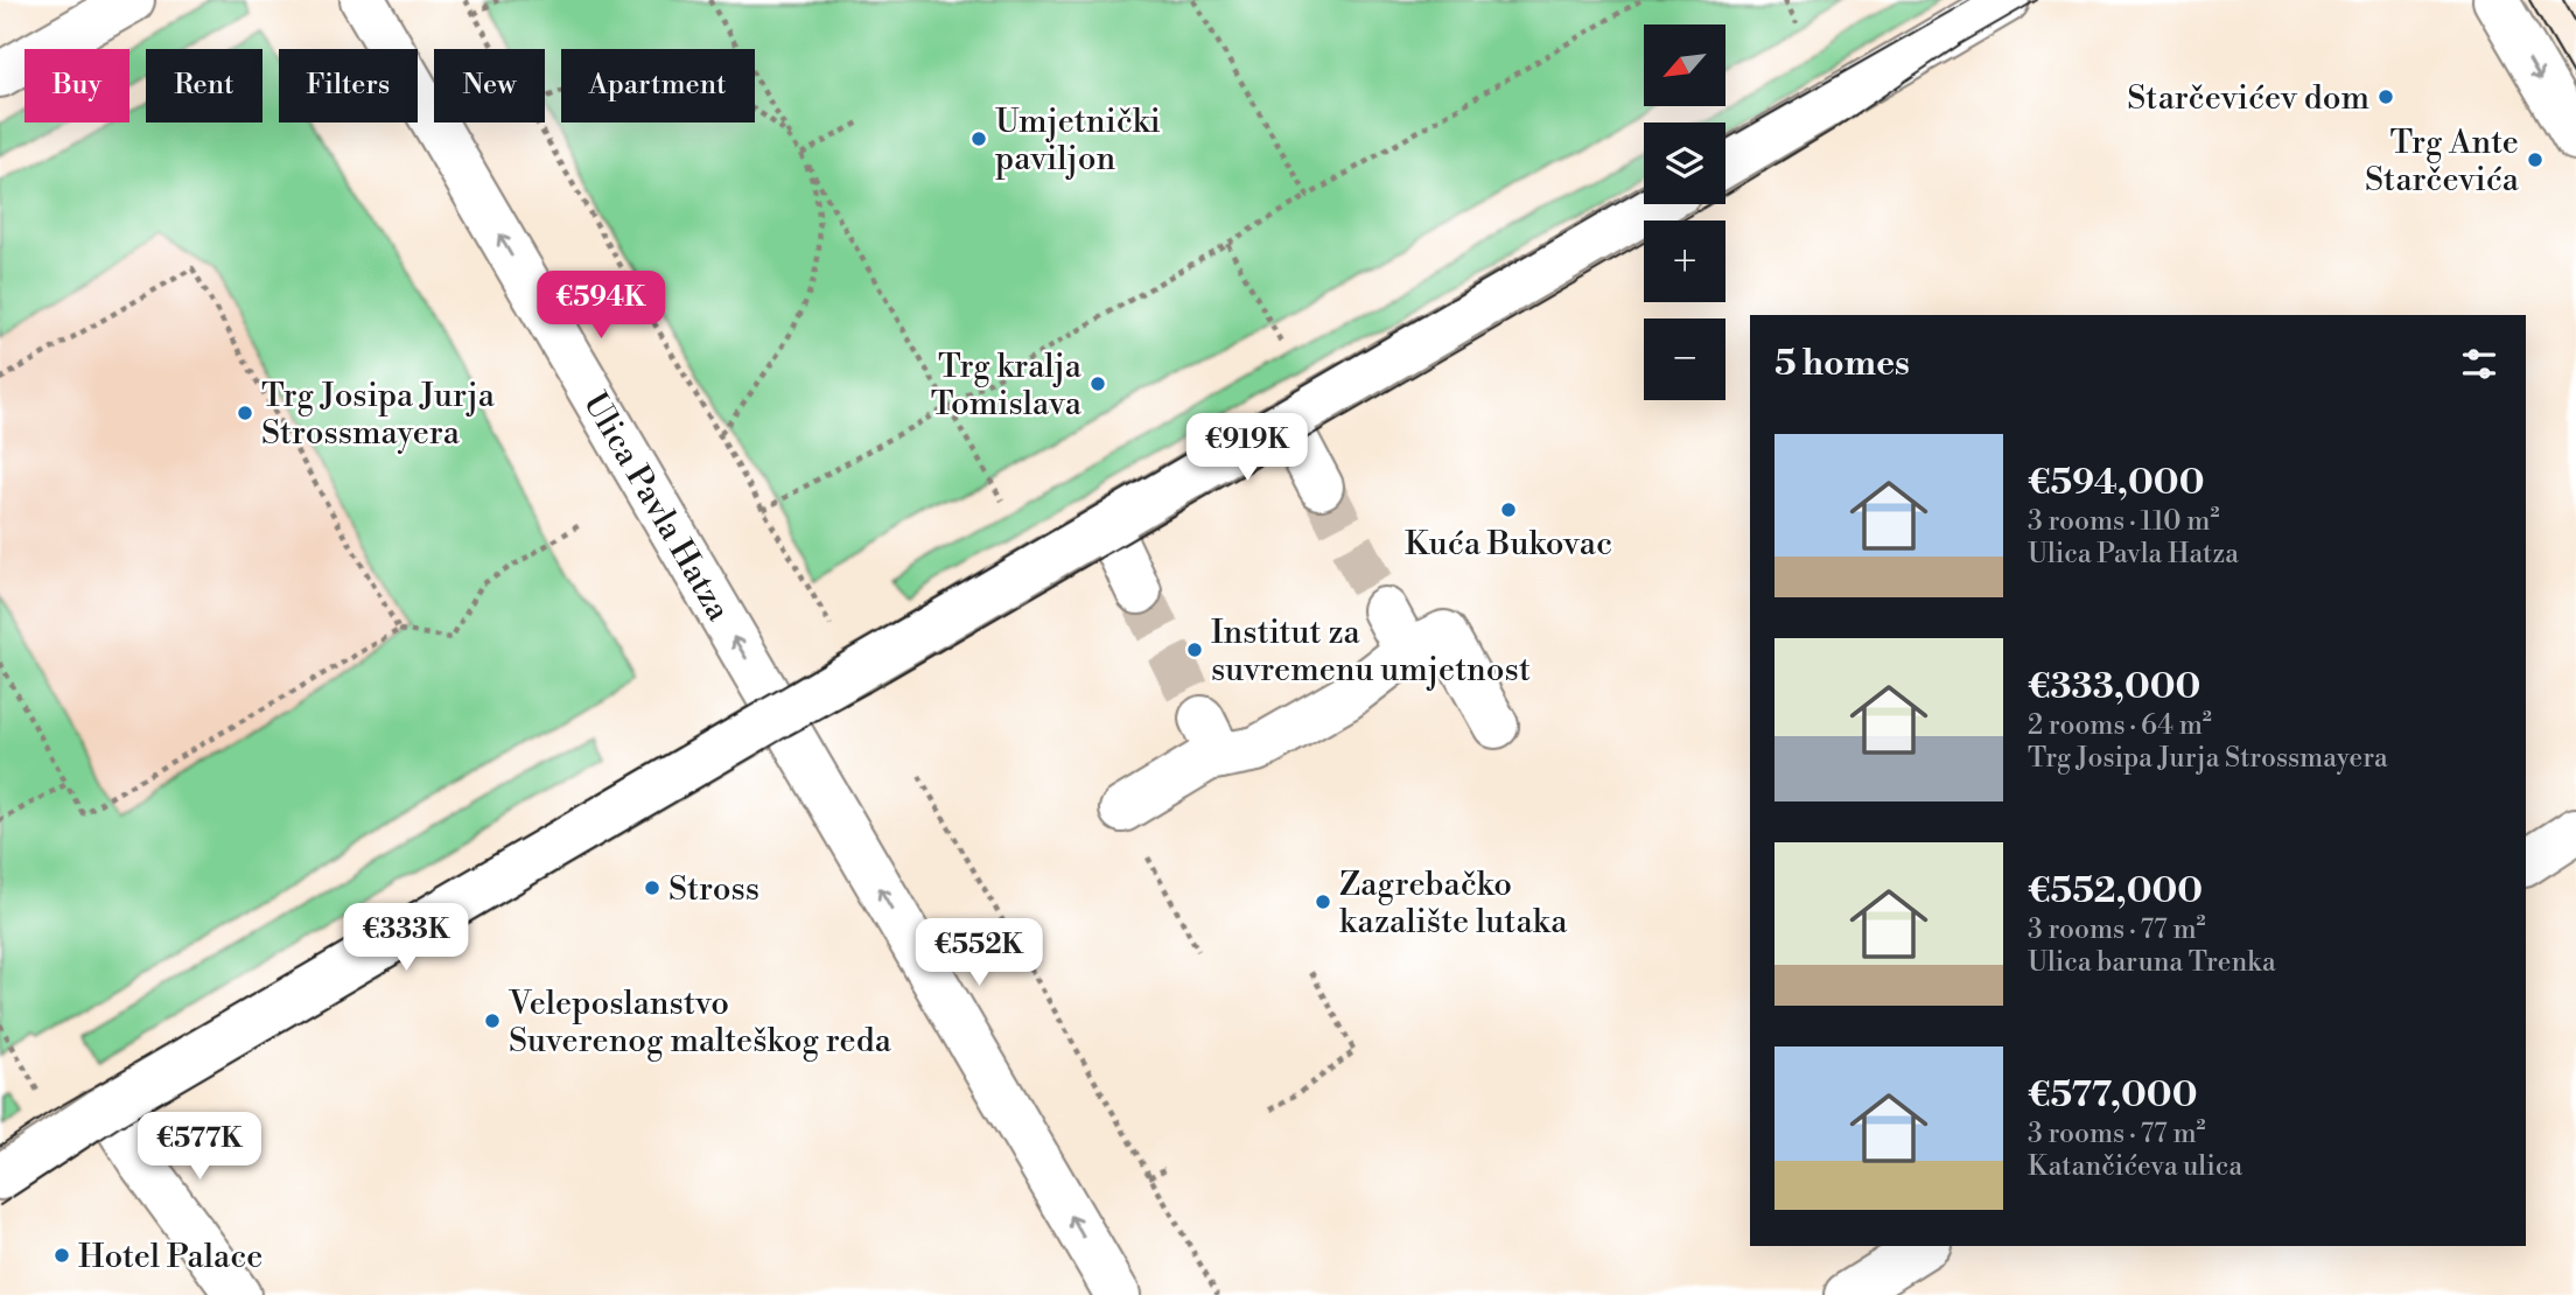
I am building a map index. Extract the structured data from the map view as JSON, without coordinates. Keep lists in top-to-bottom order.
{
  "streets": {
    "street": ["Ulica Pavla Hatza"]
  },
  "one_way": ["Ulica Pavla Hatza"],
  "places": [
    "Starčevićev dom",
    "Umjetnički paviljon",
    "Trg Ante Starčevića",
    "Trg kralja Tomislava",
    "Trg Josipa Jurja Strossmayera",
    "Kuća Bukovac",
    "Institut za suvremenu umjetnost",
    "Stross",
    "Zagrebačko kazalište lutaka",
    "Veleposlanstvo Suverenog malteškog reda",
    "Hotel Palace"
  ],
  "north": "bottom left",
  "page": {
    "map_buttons": ["+", "−"],
    "chip": [
      "Buy",
      "Rent",
      "Filters",
      "New",
      "Apartment"
    ],
    "price": [
      "€594K",
      "€919K",
      "€333K",
      "€552K",
      "€577K"
    ],
    "heading": "5 homes",
    "list": [
      {
        "name": "€594,000",
        "note": "3 rooms · 110 m² · Ulica Pavla Hatza"
      },
      {
        "name": "€333,000",
        "note": "2 rooms · 64 m² · Trg Josipa Jurja Strossmayera"
      },
      {
        "name": "€552,000",
        "note": "3 rooms · 77 m² · Ulica baruna Trenka"
      },
      {
        "name": "€577,000",
        "note": "3 rooms · 77 m² · Katančićeva ulica"
      }
    ]
  }
}
